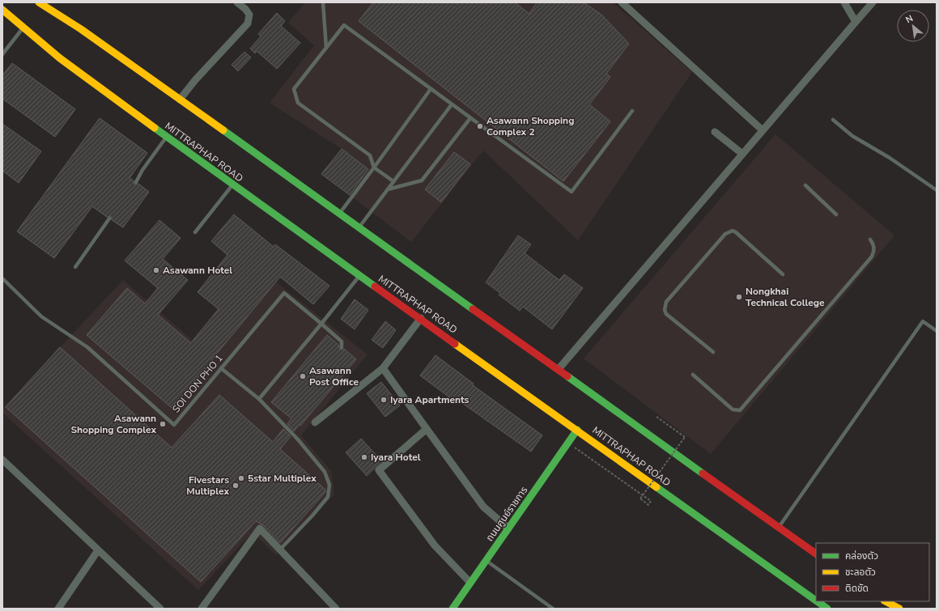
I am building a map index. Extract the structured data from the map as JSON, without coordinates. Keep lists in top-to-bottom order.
{
  "streets": {
    "main road": ["MITTRAPHAP ROAD", "ถนนศูนย์ราชการ"],
    "lane": ["SOI DON PHO 1"]
  },
  "crossings": [
    ["MITTRAPHAP ROAD", "ถนนศูนย์ราชการ"]
  ],
  "places": [
    "Asawann Shopping Complex 2",
    "Asawann Hotel",
    "Nongkhai Technical College",
    "Asawann Post Office",
    "Iyara Apartments",
    "Asawann Shopping Complex",
    "Iyara Hotel",
    "5star Multiplex",
    "Fivestars Multiplex"
  ],
  "legend": ["คล่องตัว", "ชะลอตัว", "ติดขัด"],
  "north": "top left"
}
